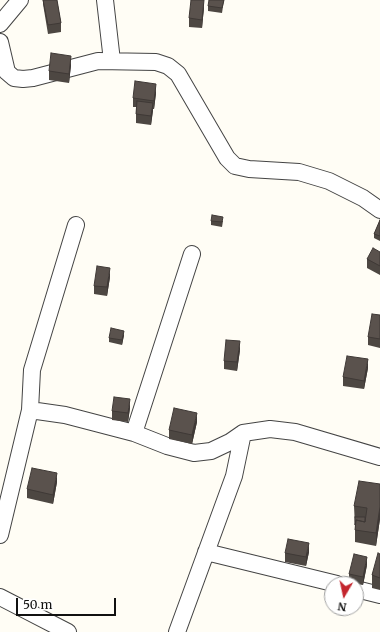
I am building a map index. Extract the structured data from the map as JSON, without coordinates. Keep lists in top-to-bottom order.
{
  "scale_bar": "50 m",
  "north": "bottom"
}
